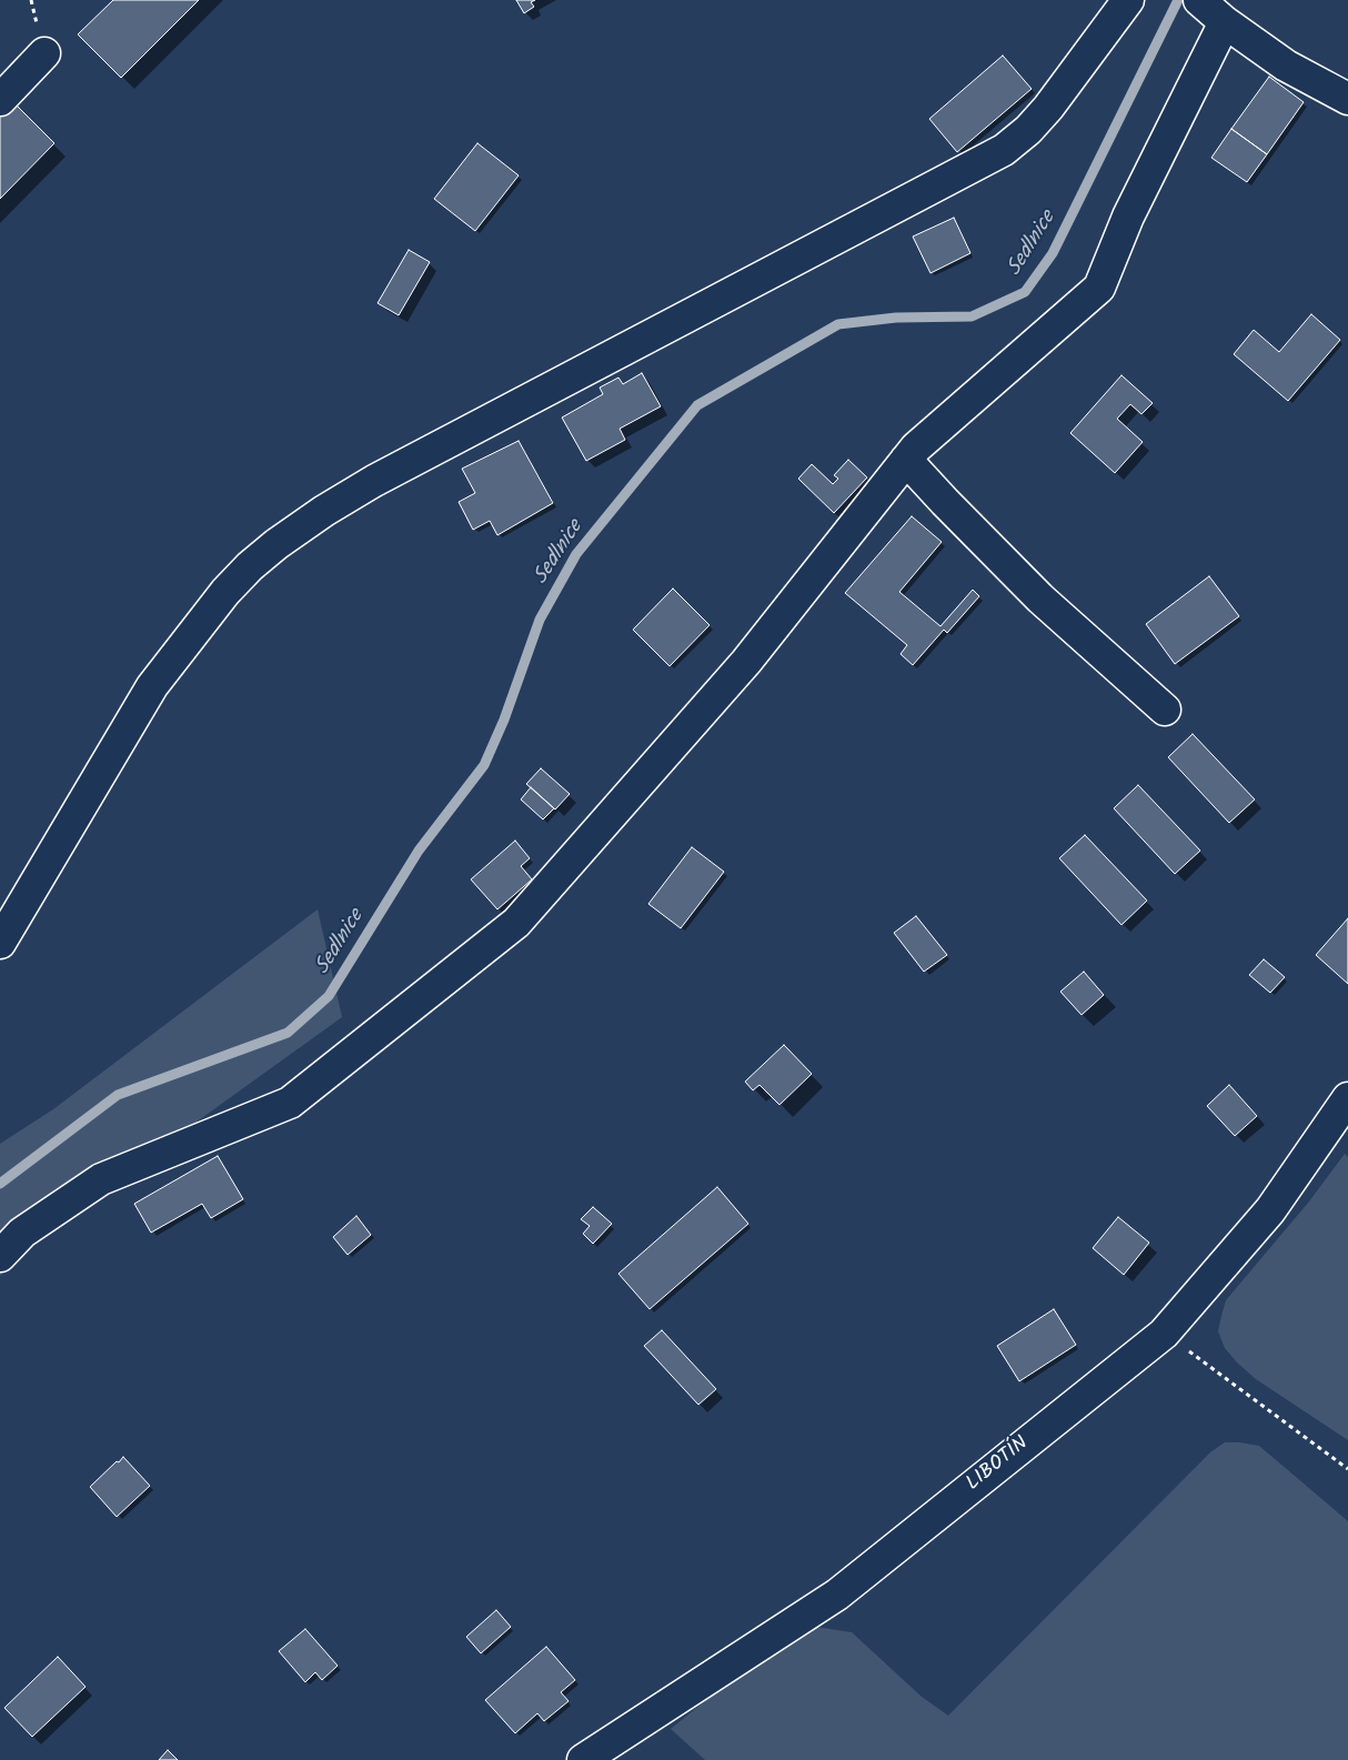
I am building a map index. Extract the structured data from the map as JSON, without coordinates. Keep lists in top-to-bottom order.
{
  "streets": {
    "street": ["LIBOTÍN"]
  },
  "water": ["Sedlnice"]
}
